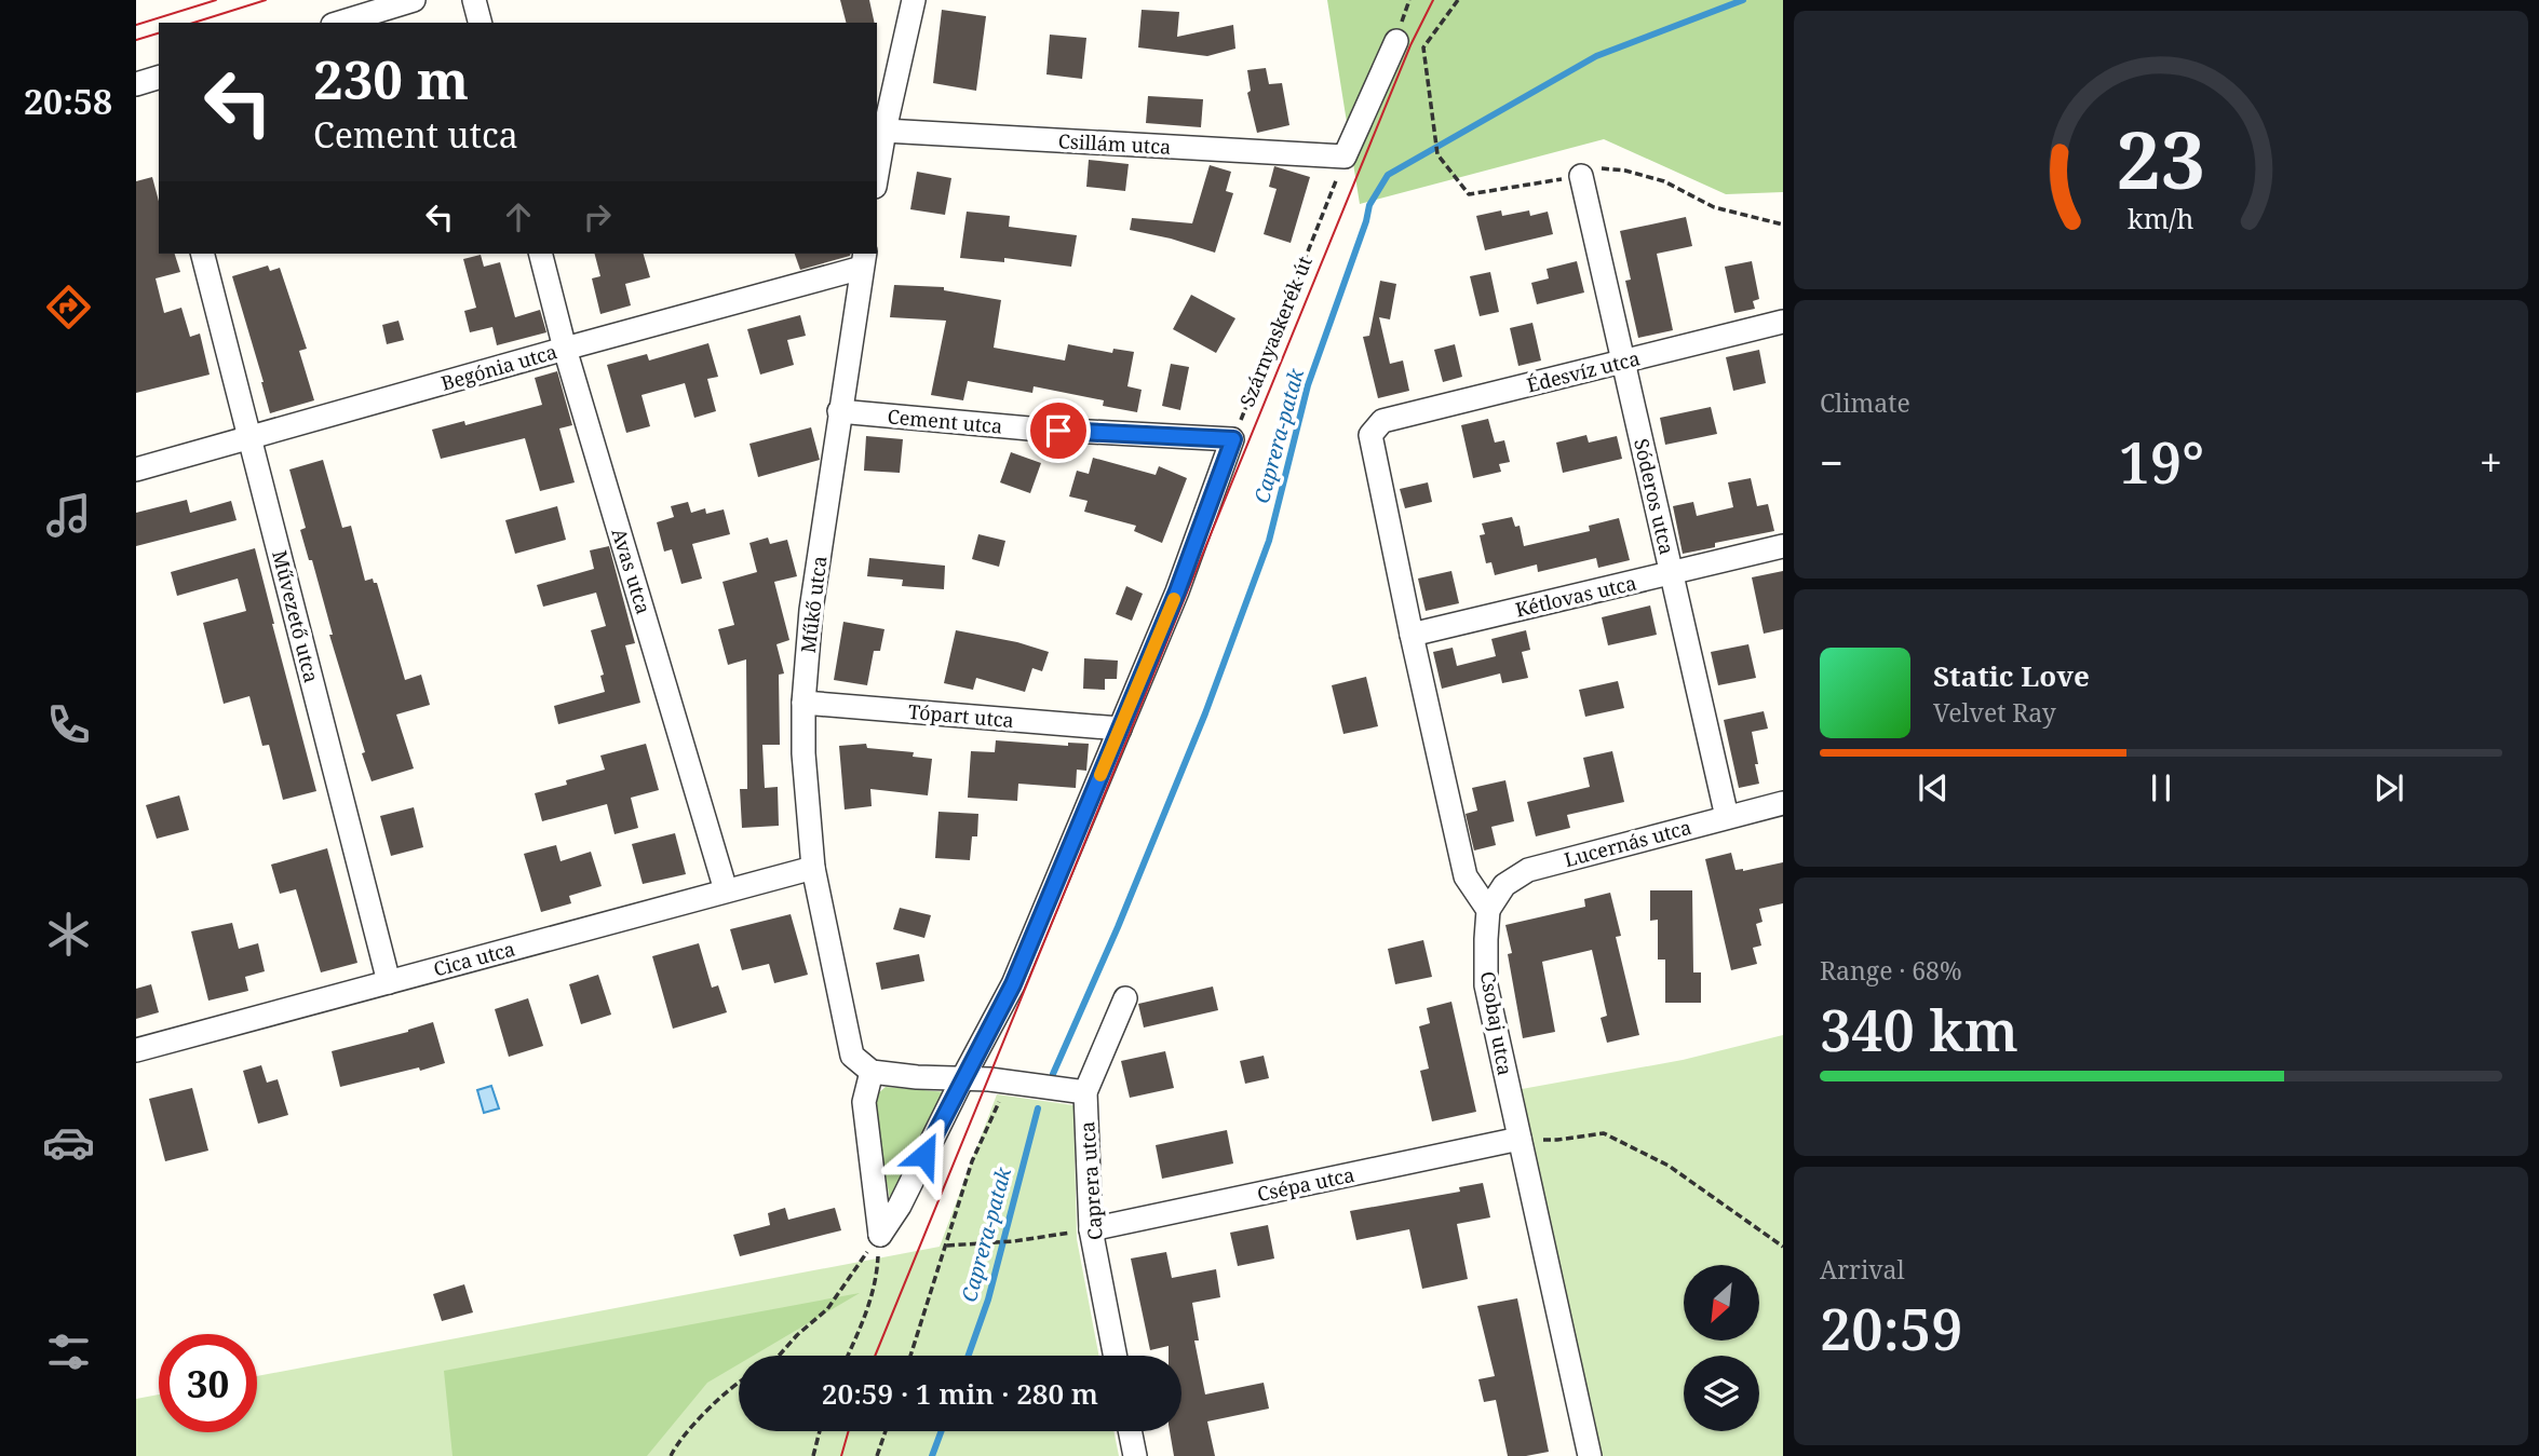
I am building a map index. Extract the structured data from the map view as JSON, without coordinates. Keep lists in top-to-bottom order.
{
  "streets": {
    "street": [
      "Csillám utca",
      "Begónia utca",
      "Édesvíz utca",
      "Cement utca",
      "Sóderos utca",
      "Avas utca",
      "Kétlovas utca",
      "Műkő utca",
      "Művezető utca",
      "Tópart utca",
      "Lucernás utca",
      "Cica utca",
      "Csobaj utca",
      "Caprera utca",
      "Csépa utca"
    ],
    "path": ["Szárnyaskerék út"]
  },
  "crossings": [
    ["Csillám utca", "Szárnyaskerék út"],
    ["Szárnyaskerék út", "Cement utca"],
    ["Begónia utca", "Avas utca"],
    ["Begónia utca", "Műkő utca"],
    ["Begónia utca", "Művezető utca"],
    ["Édesvíz utca", "Sóderos utca"],
    ["Édesvíz utca", "Kétlovas utca"],
    ["Cement utca", "Műkő utca"],
    ["Sóderos utca", "Kétlovas utca"],
    ["Sóderos utca", "Lucernás utca"],
    ["Avas utca", "Cica utca"],
    ["Műkő utca", "Tópart utca"],
    ["Műkő utca", "Cica utca"],
    ["Művezető utca", "Cica utca"],
    ["Lucernás utca", "Csobaj utca"],
    ["Csobaj utca", "Csépa utca"],
    ["Caprera utca", "Csépa utca"]
  ],
  "water": ["Caprera-patak"],
  "north": "bottom left",
  "page": {
    "tabs": "20:58",
    "turn": ["230 m", "Cement utca"],
    "tile": [
      "Climate",
      ["Range · 68%", "340 km"],
      ["Arrival", "20:59"]
    ],
    "heat": ["−", "19°", "+"],
    "song": ["Static Love", "Velvet Ray"],
    "limit": "30",
    "trip": "20:59 · 1 min · 280 m",
    "gauge": ["23", "km/h"]
  }
}
